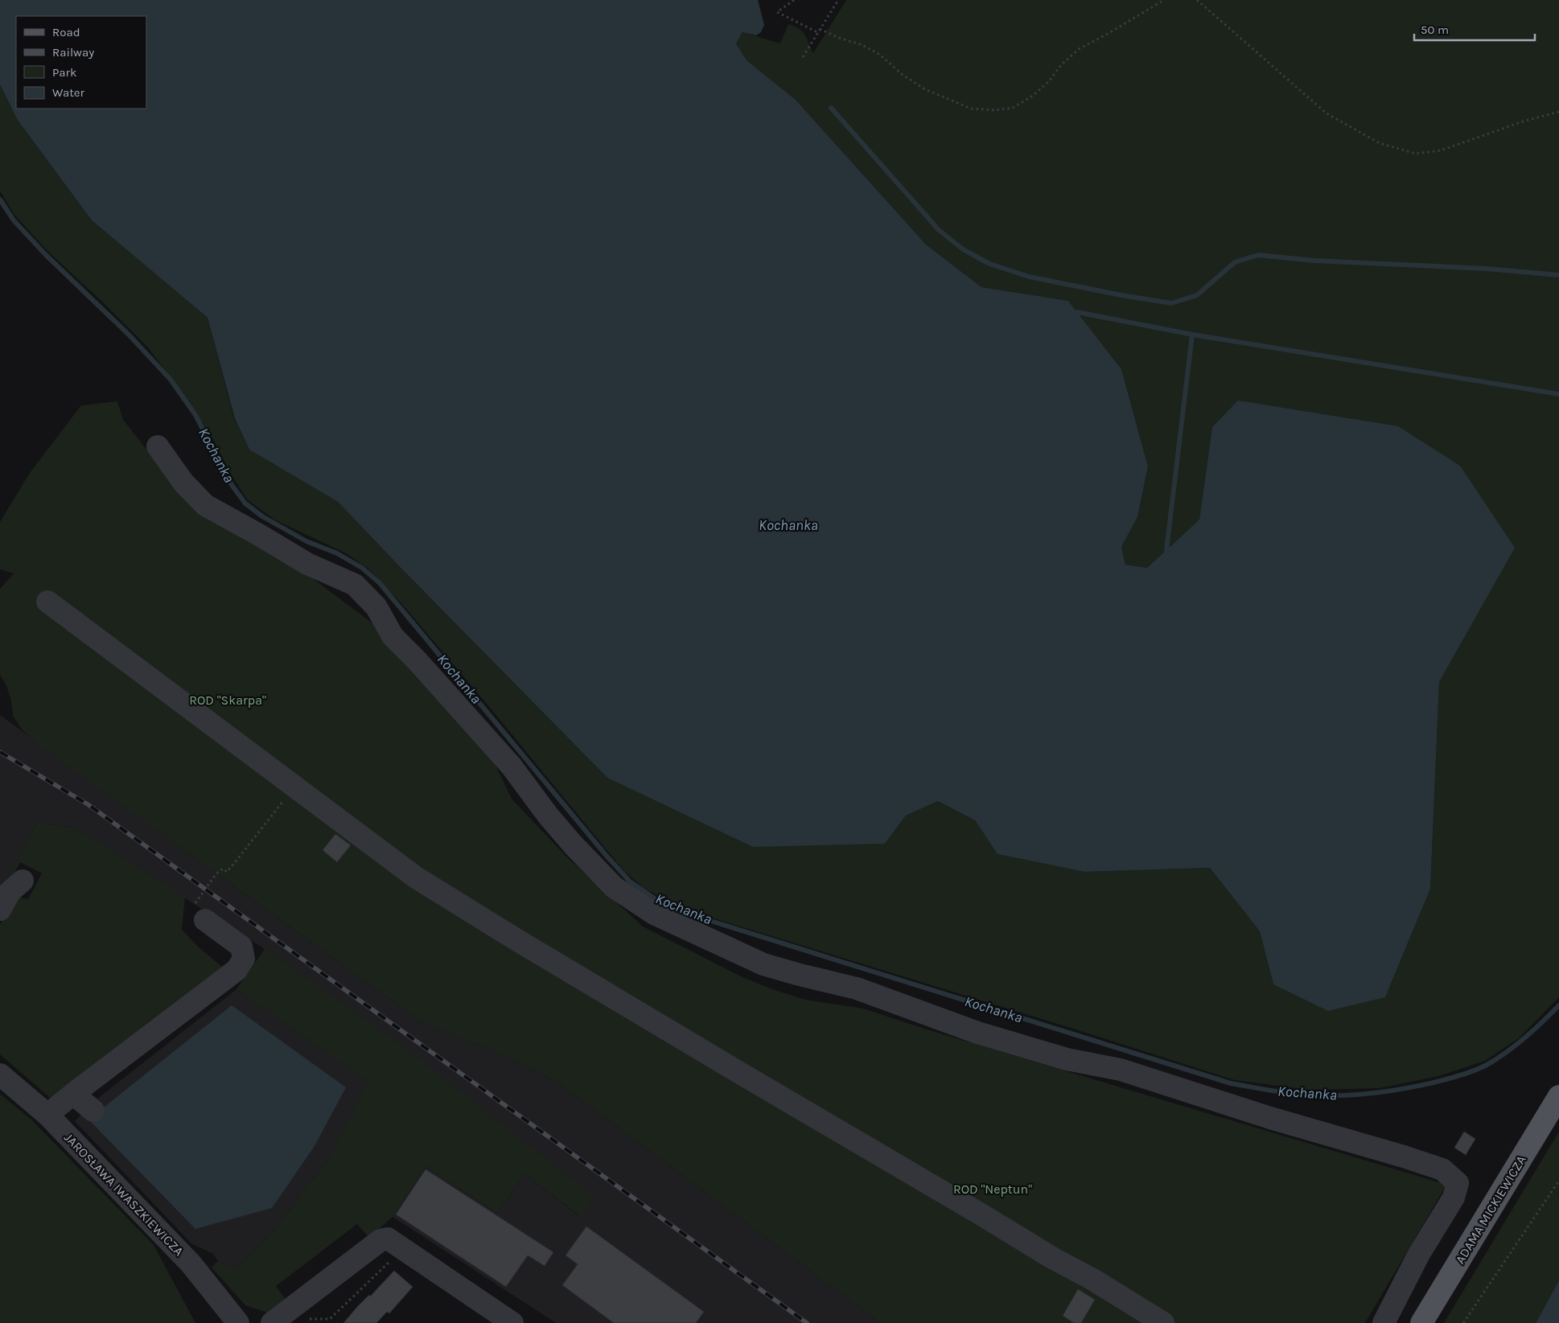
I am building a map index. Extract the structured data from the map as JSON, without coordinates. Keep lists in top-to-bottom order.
{
  "streets": {
    "main road": ["ADAMA MICKIEWICZA"],
    "street": ["JAROSŁAWA IWASZKIEWICZA"]
  },
  "water": ["Kochanka"],
  "parks": ["ROD \"Skarpa\"", "ROD \"Neptun\""],
  "legend": [
    "Road",
    "Railway",
    "Park",
    "Water"
  ],
  "scale_bar": "50 m"
}
